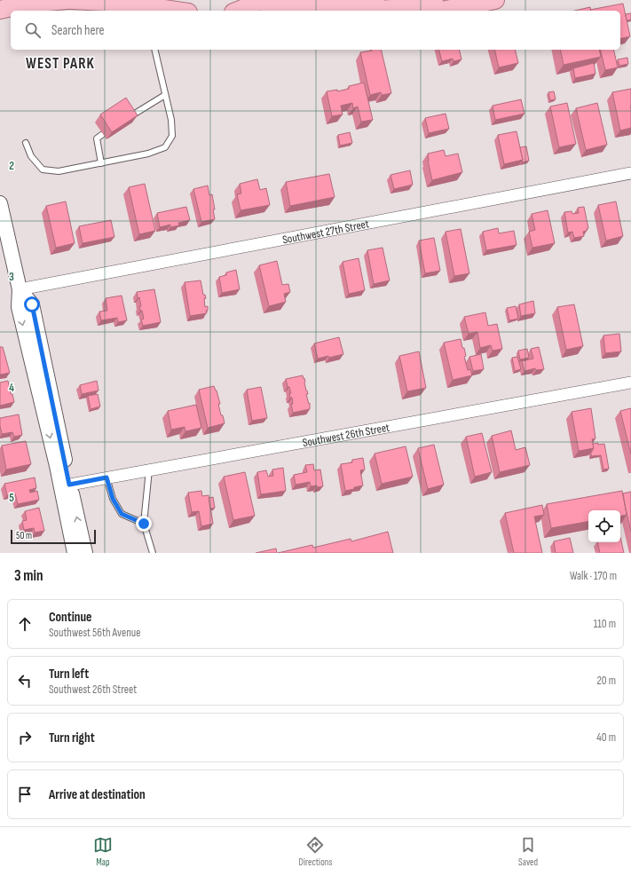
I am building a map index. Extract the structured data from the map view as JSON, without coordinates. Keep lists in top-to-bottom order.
{
  "streets": {
    "street": ["Southwest 27th Street", "Southwest 26th Street"]
  },
  "districts": ["WEST PARK"],
  "scale_bar": "50 m",
  "page": {
    "search": "Search here",
    "scale": "50 m",
    "heading": ["3 min", "Walk · 170 m"],
    "list": [
      ["Continue", "Southwest 56th Avenue", "110 m"],
      ["Turn left", "Southwest 26th Street", "20 m"],
      ["Turn right", "40 m"],
      "Arrive at destination"
    ],
    "nav": ["Map", "Directions", "Saved"]
  },
  "grid": {
    "rows": [
      "2",
      "3",
      "4",
      "5"
    ]
  }
}
